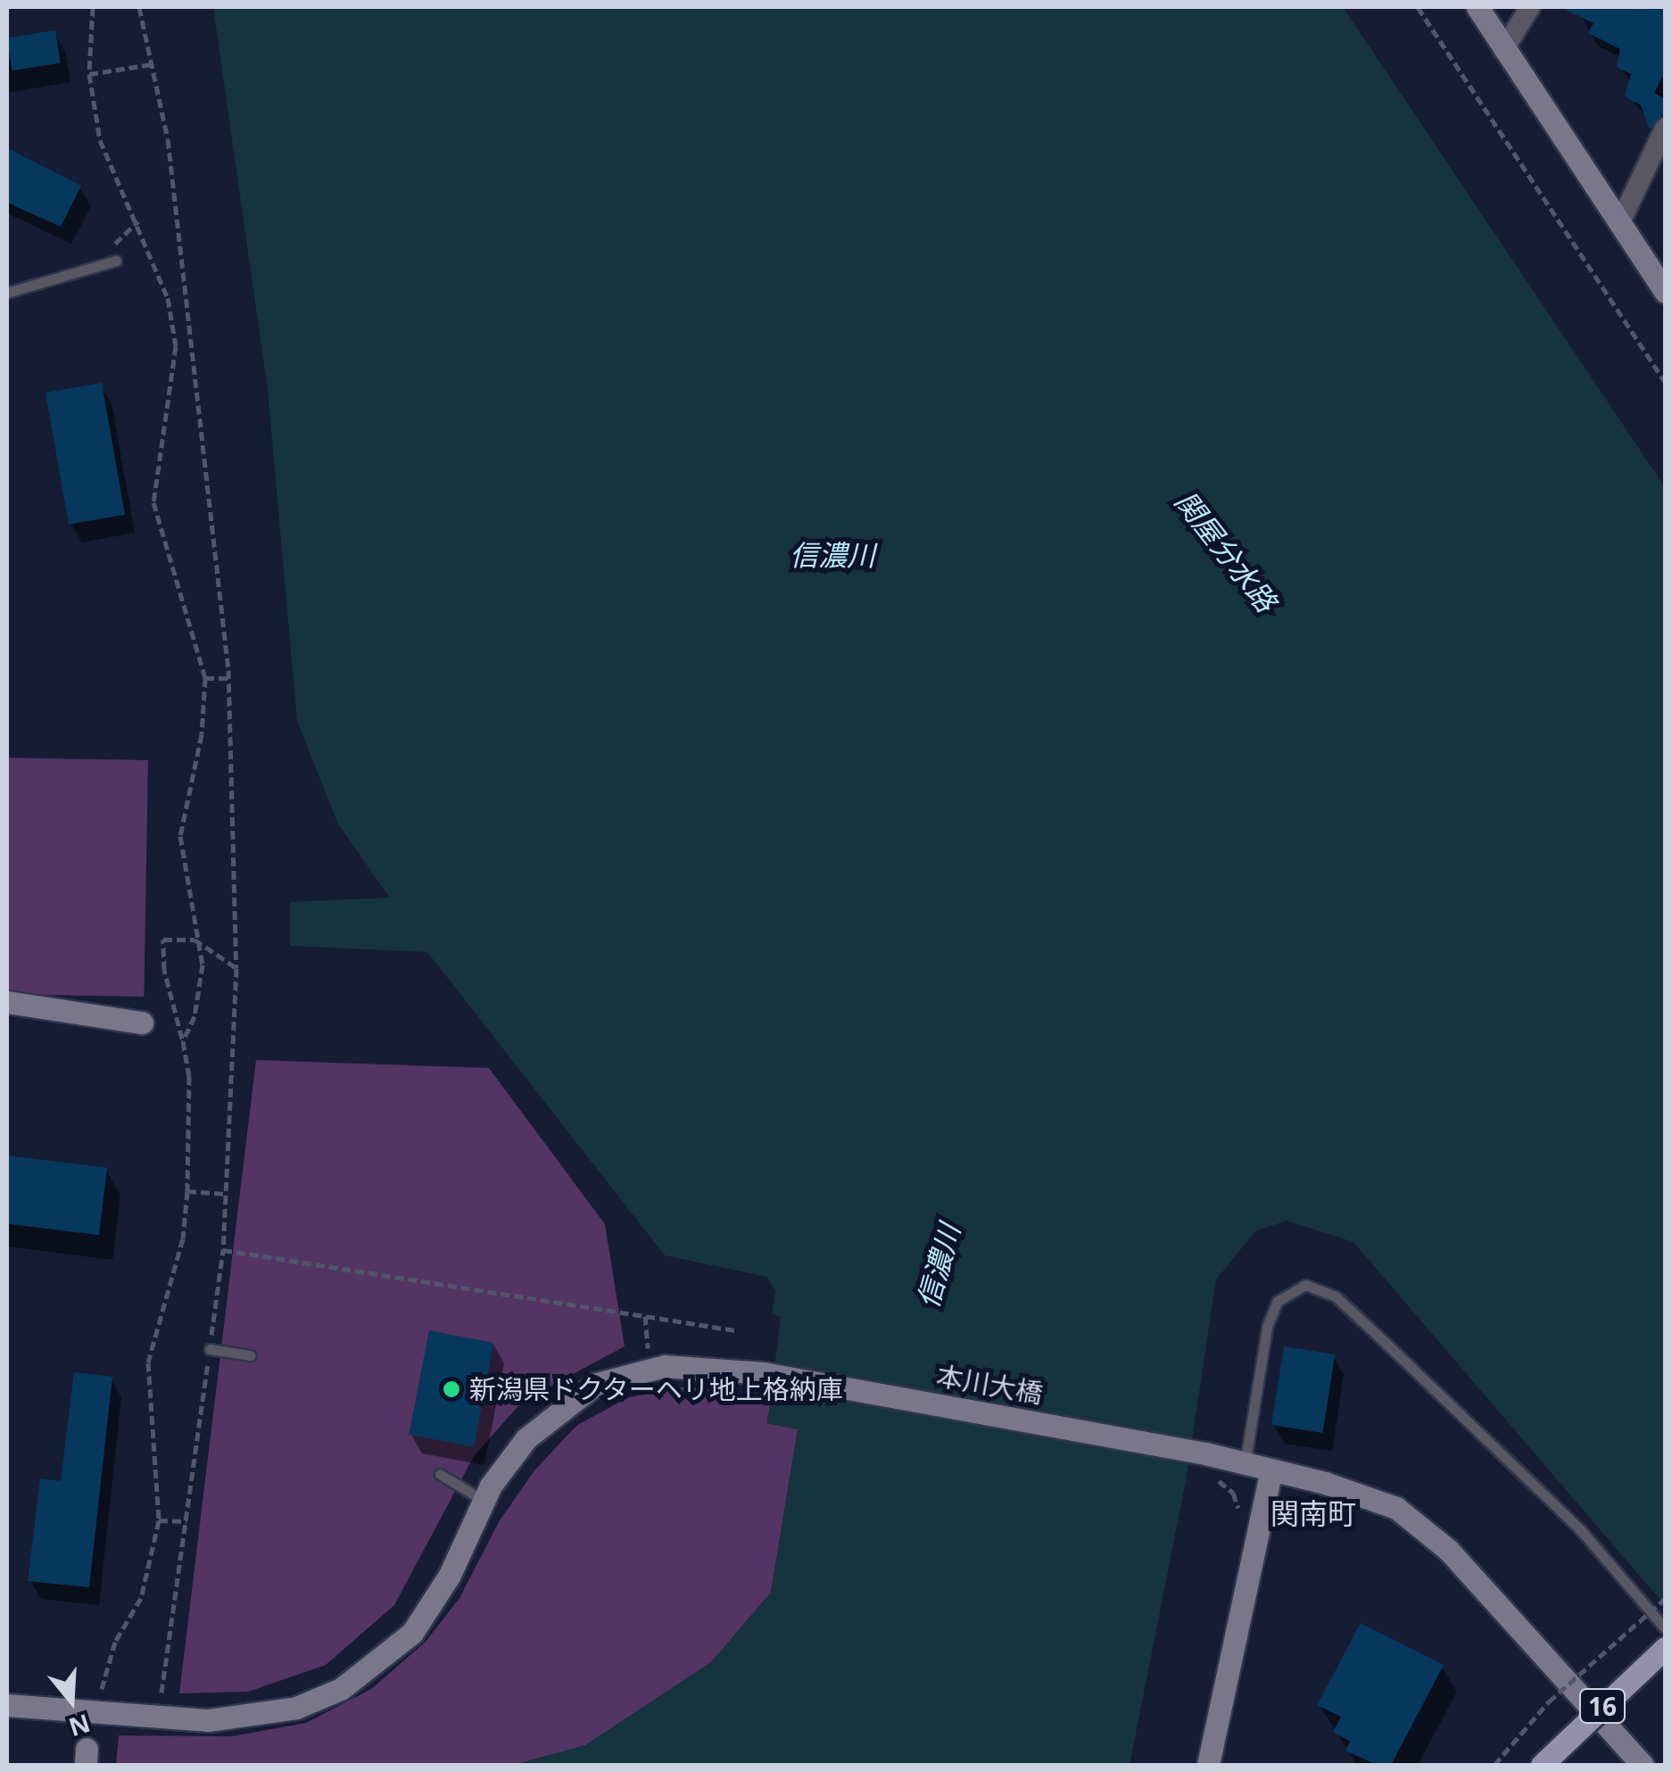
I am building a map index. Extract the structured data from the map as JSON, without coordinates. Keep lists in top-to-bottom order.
{
  "streets": {
    "main road": ["16"],
    "street": ["本川大橋"]
  },
  "districts": ["関南町"],
  "water": ["関屋分水路", "信濃川"],
  "places": ["新潟県ドクターヘリ地上格納庫"],
  "north": "bottom"
}
